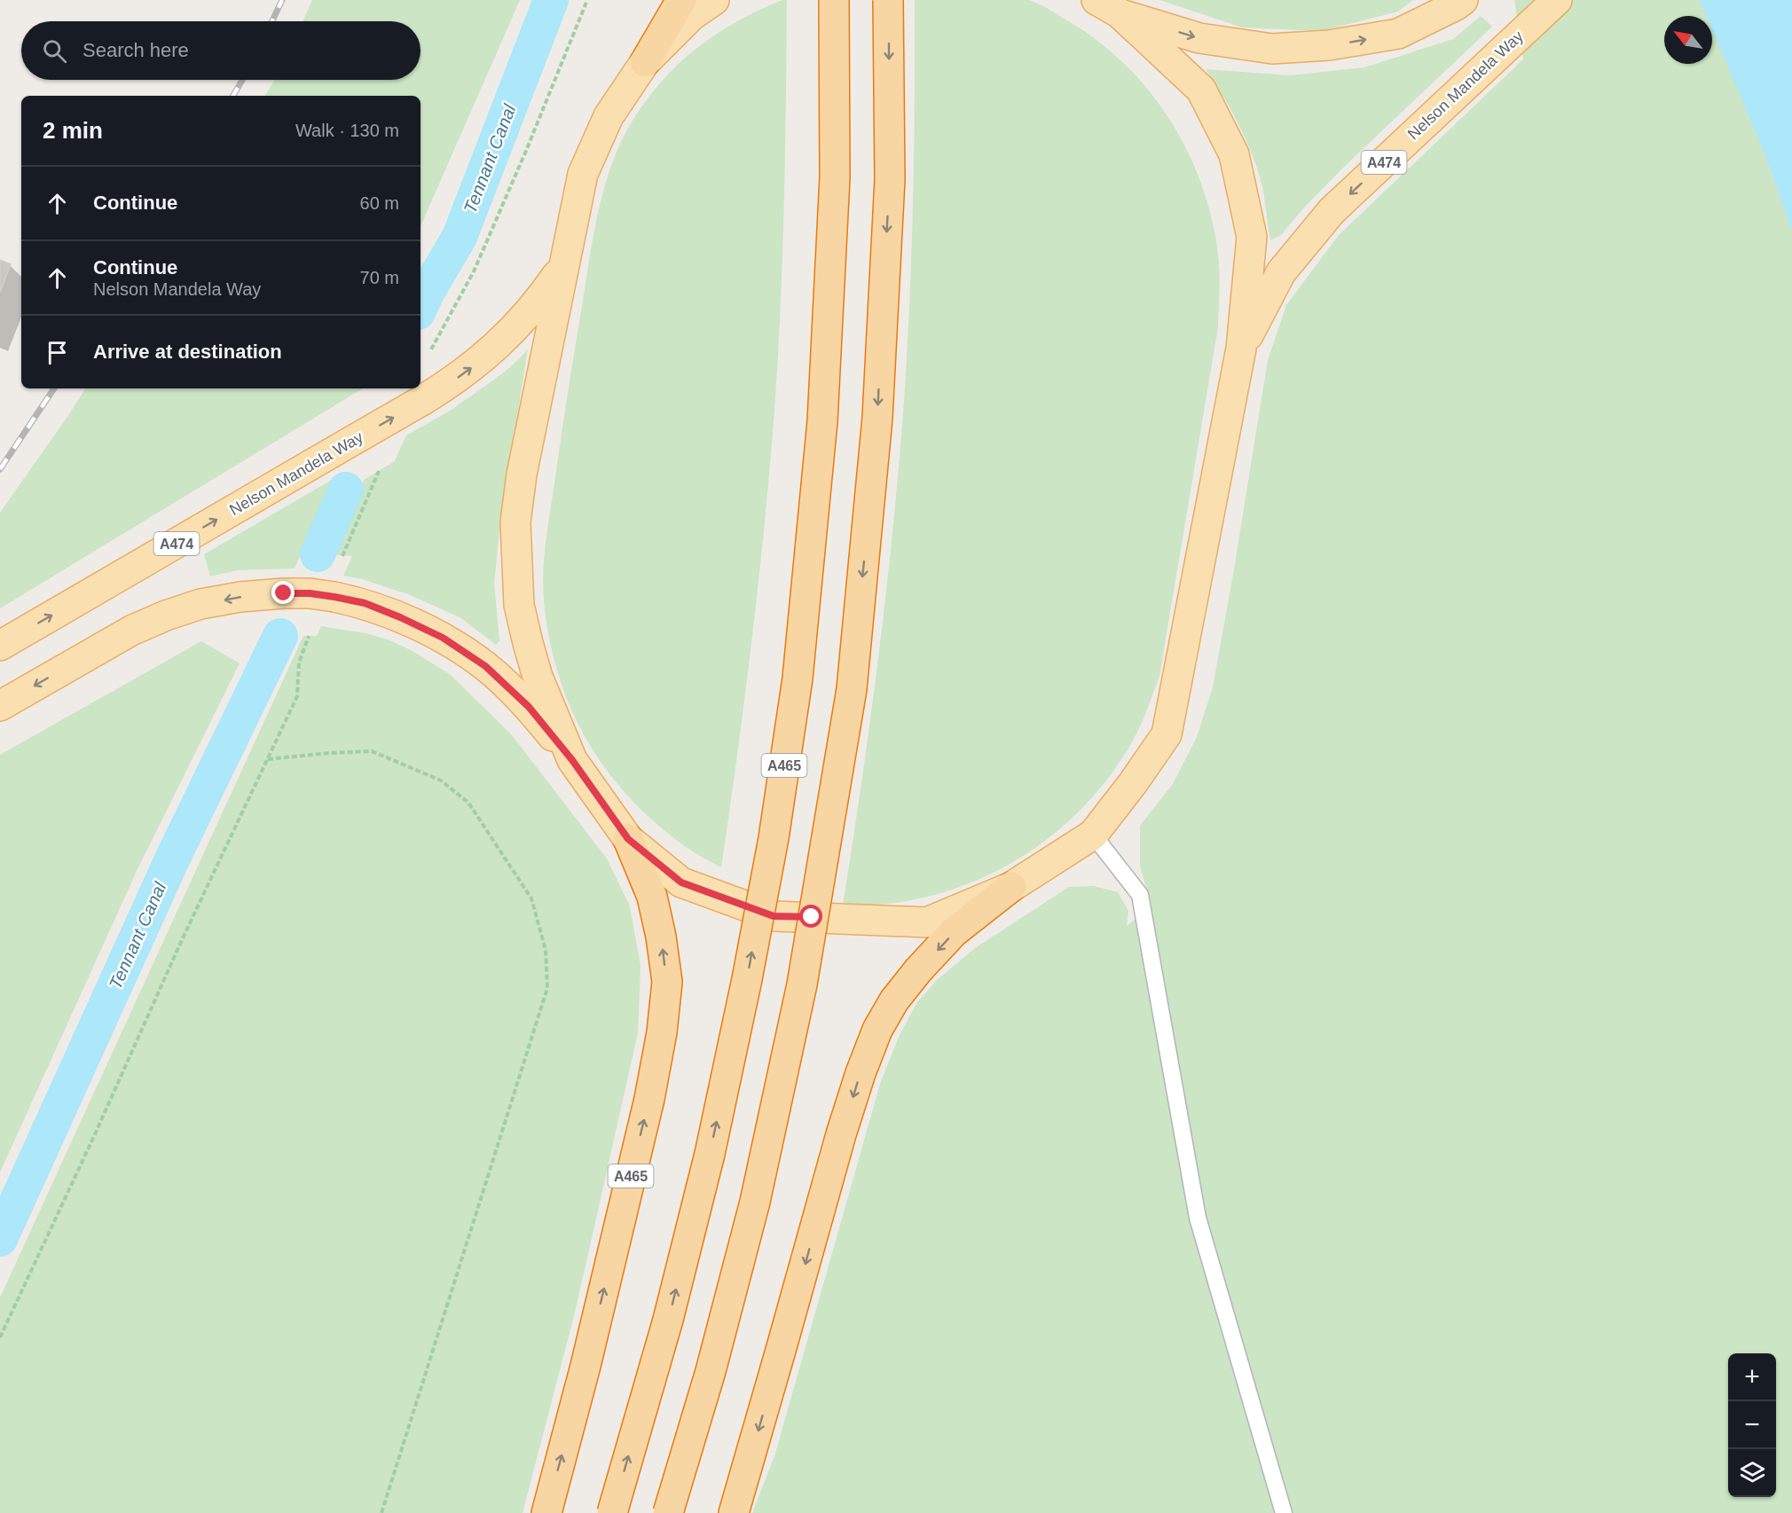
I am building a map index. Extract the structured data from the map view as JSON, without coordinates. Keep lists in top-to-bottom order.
{
  "streets": {
    "highway": ["A465"],
    "main road": ["Nelson Mandela Way", "A474"]
  },
  "water": ["Tennant Canal"],
  "north": "top left",
  "page": {
    "search": "Search here",
    "heading": ["2 min", "Walk · 130 m"],
    "list": [
      ["Continue", "60 m"],
      ["Continue", "Nelson Mandela Way", "70 m"],
      "Arrive at destination"
    ],
    "map_buttons": ["+", "−"]
  }
}
